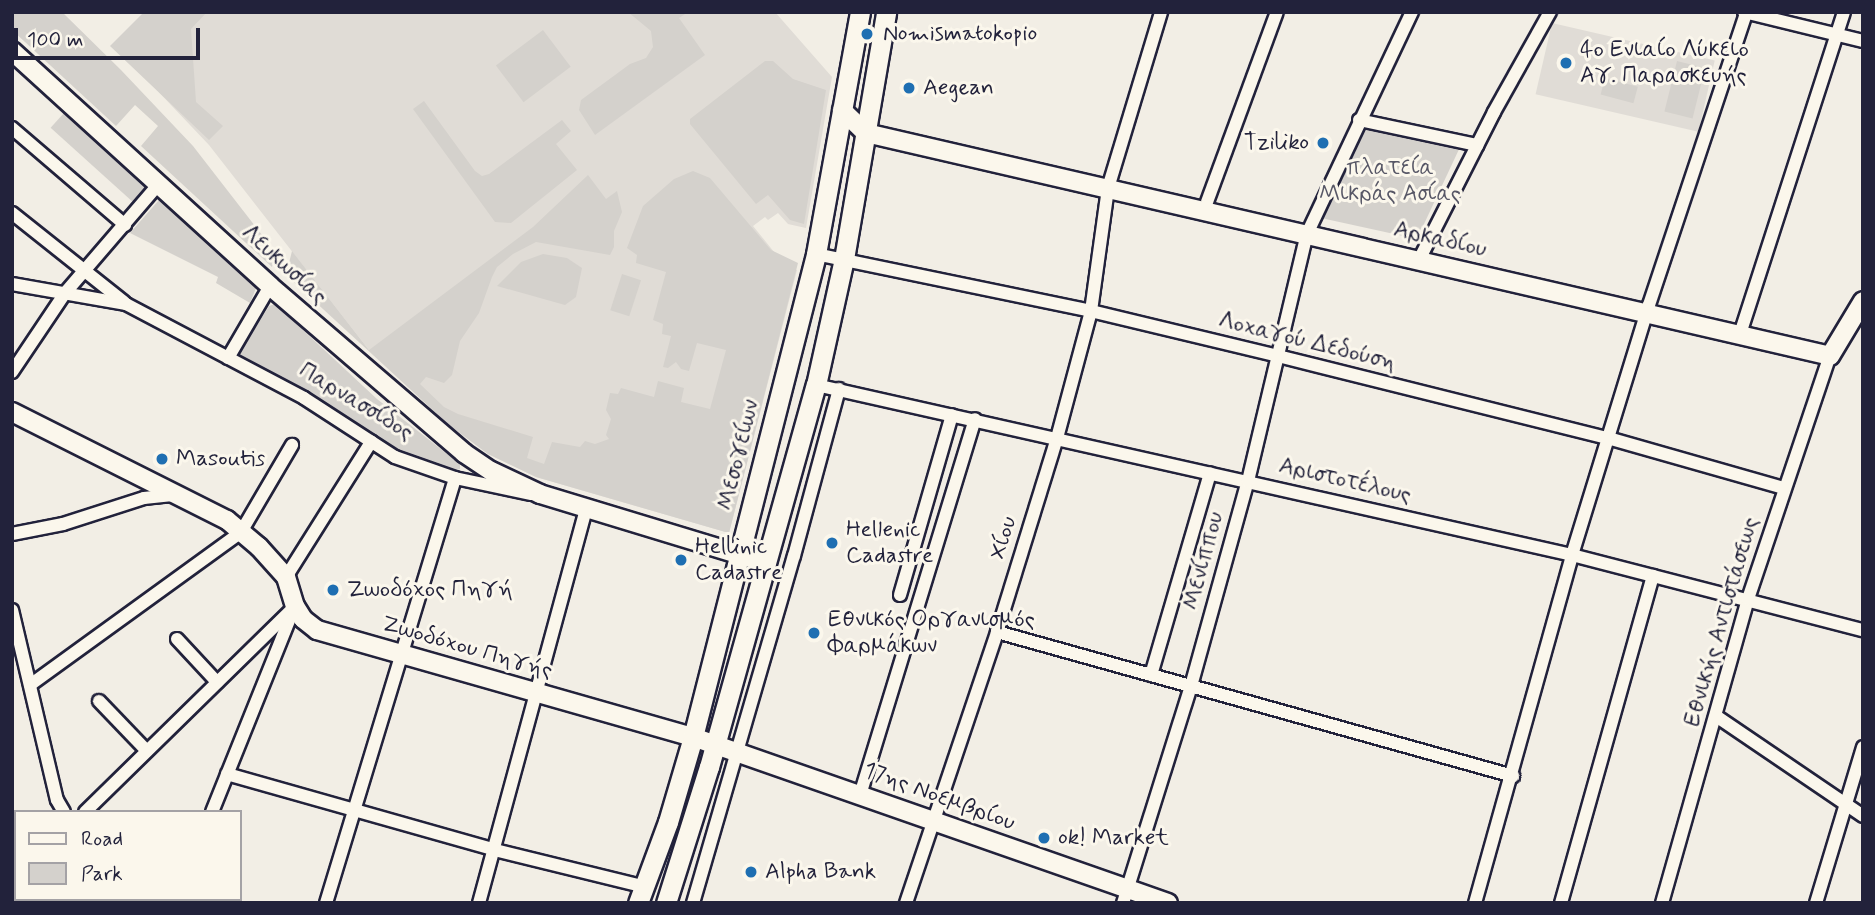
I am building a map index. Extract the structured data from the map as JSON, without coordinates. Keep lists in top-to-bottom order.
{
  "streets": {
    "main road": ["Μεσογείων"],
    "street": [
      "Αρκαδίου",
      "Λευκωσίας",
      "Λοχαγού Δεδούση",
      "Παρνασσίδος",
      "Αριστοτέλους",
      "Χίου",
      "Μενίππου",
      "Εθνικής Αντιστάσεως",
      "Ζωοδόχου Πηγής",
      "17ης Νοεμβρίου"
    ]
  },
  "crossings": [
    ["Αρκαδίου", "Μεσογείων"],
    ["Αρκαδίου", "Χίου"],
    ["Αρκαδίου", "Μενίππου"],
    ["Αρκαδίου", "Εθνικής Αντιστάσεως"],
    ["Λευκωσίας", "Παρνασσίδος"],
    ["Λοχαγού Δεδούση", "Μεσογείων"],
    ["Λοχαγού Δεδούση", "Χίου"],
    ["Λοχαγού Δεδούση", "Μενίππου"],
    ["Λοχαγού Δεδούση", "Εθνικής Αντιστάσεως"],
    ["Παρνασσίδος", "Μεσογείων"],
    ["Μεσογείων", "Ζωοδόχου Πηγής"],
    ["Μεσογείων", "17ης Νοεμβρίου"],
    ["Αριστοτέλους", "Χίου"],
    ["Αριστοτέλους", "Μενίππου"],
    ["Αριστοτέλους", "Εθνικής Αντιστάσεως"],
    ["Χίου", "17ης Νοεμβρίου"],
    ["Μενίππου", "17ης Νοεμβρίου"],
    ["Ζωοδόχου Πηγής", "17ης Νοεμβρίου"]
  ],
  "parks": ["πλατεία Μικράς Ασίας"],
  "places": [
    "Nomismatokopio",
    "4ο Ενιαίο Λύκειο Αγ. Παρασκευής",
    "Aegean",
    "Tziliko",
    "Masoutis",
    "Hellenic Cadastre",
    "Hellinic Cadastre",
    "Ζωοδόχος Πηγή",
    "Εθνικός Οργανισμός Φαρμάκων",
    "ok! Market",
    "Alpha Bank"
  ],
  "legend": ["Road", "Park"],
  "scale_bar": "100 m"
}
